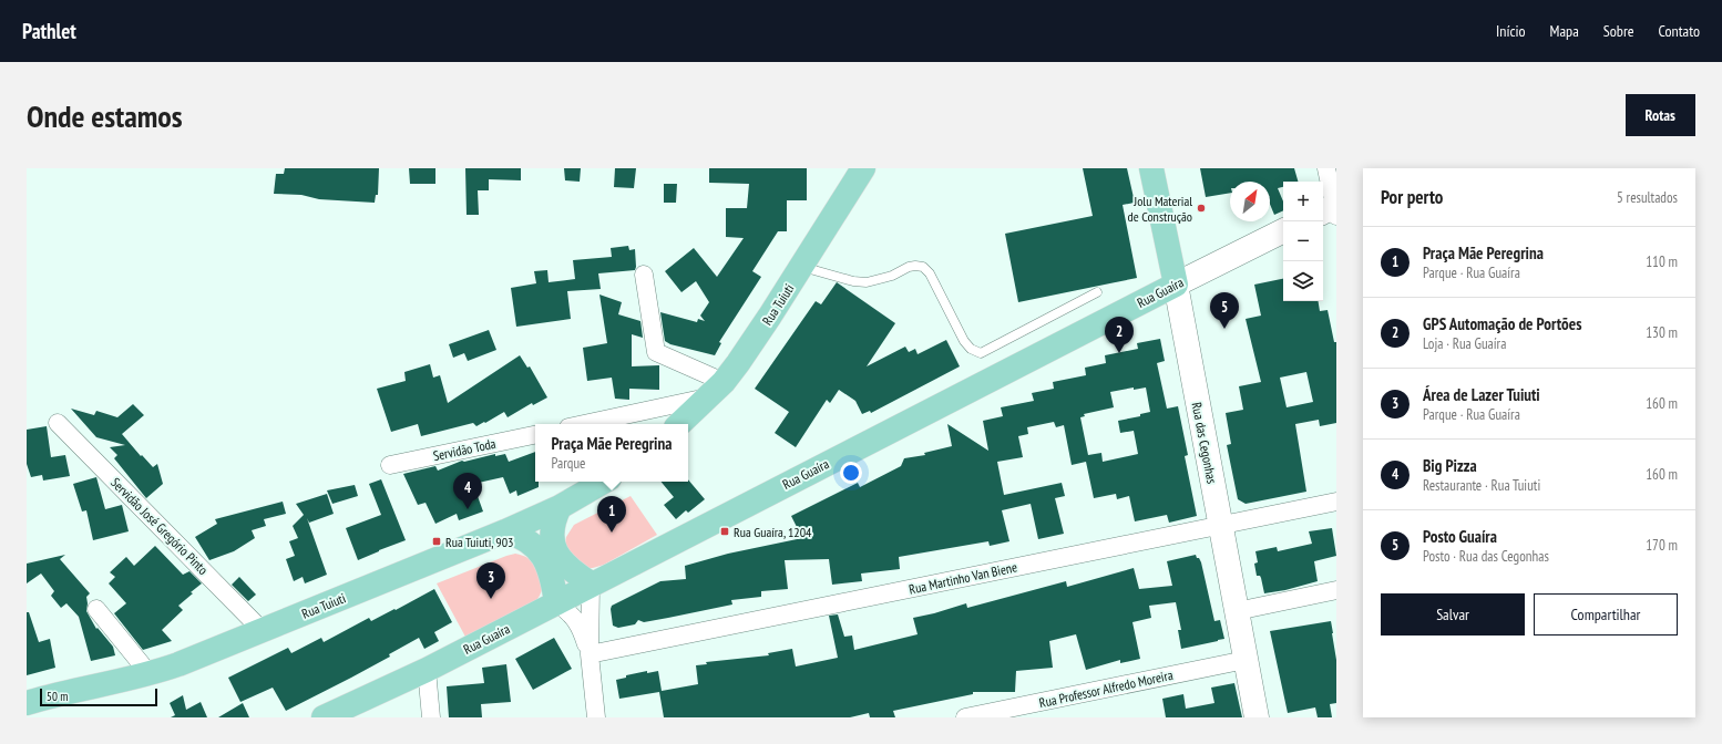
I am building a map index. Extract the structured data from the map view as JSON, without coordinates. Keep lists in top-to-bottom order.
{
  "streets": {
    "main road": ["Rua Guaíra", "Rua Tuiuti", "Rua das Cegonhas"],
    "street": [
      "Servidão Toda",
      "Servidão José Gregório Pinto",
      "Rua Martinho Van Biene",
      "Rua Professor Alfredo Moreira"
    ]
  },
  "crossings": [
    ["Rua Guaíra", "Rua das Cegonhas"],
    ["Rua Tuiuti", "Servidão José Gregório Pinto"],
    ["Rua das Cegonhas", "Rua Martinho Van Biene"],
    ["Rua das Cegonhas", "Rua Professor Alfredo Moreira"]
  ],
  "places": {
    "other": ["Jolu Material de Construção"],
    "transit": ["Rua Guaíra, 1204", "Rua Tuiuti, 903"]
  },
  "scale_bar": "50 m",
  "north": "top right",
  "page": {
    "header": "Pathlet",
    "nav": [
      "Início",
      "Mapa",
      "Sobre",
      "Contato"
    ],
    "buttons": [
      "Rotas",
      ["Salvar", "Compartilhar"]
    ],
    "title": "Onde estamos",
    "heading": ["Por perto", "5 resultados"],
    "map_buttons": ["+", "−"],
    "list": [
      {
        "mark": "1",
        "name": "Praça Mãe Peregrina",
        "note": "Parque · Rua Guaíra",
        "value": "110 m"
      },
      {
        "mark": "2",
        "name": "GPS Automação de Portões",
        "note": "Loja · Rua Guaíra",
        "value": "130 m"
      },
      {
        "mark": "3",
        "name": "Área de Lazer Tuiuti",
        "note": "Parque · Rua Guaíra",
        "value": "160 m"
      },
      {
        "mark": "4",
        "name": "Big Pizza",
        "note": "Restaurante · Rua Tuiuti",
        "value": "160 m"
      },
      {
        "mark": "5",
        "name": "Posto Guaíra",
        "note": "Posto · Rua das Cegonhas",
        "value": "170 m"
      }
    ],
    "pins": [
      "5",
      "2",
      "4",
      "1",
      "3"
    ],
    "popup": ["Praça Mãe Peregrina", "Parque"],
    "scale": "50 m"
  }
}
